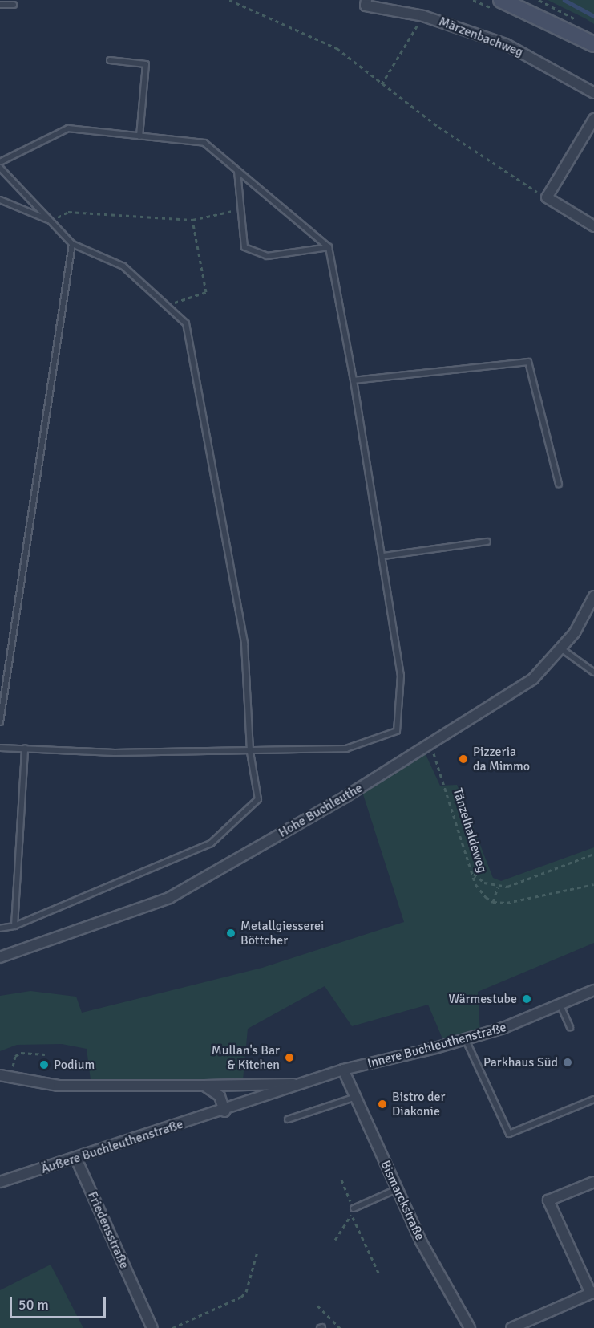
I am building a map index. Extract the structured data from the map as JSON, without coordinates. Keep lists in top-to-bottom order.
{
  "streets": {
    "street": [
      "Märzenbachweg",
      "Hohe Buchleuthe",
      "Innere Buchleuthenstraße",
      "Äußere Buchleuthenstraße",
      "Bismarckstraße",
      "Friedensstraße"
    ],
    "path": ["Tänzelhaldeweg"]
  },
  "crossings": [
    ["Hohe Buchleuthe", "Tänzelhaldeweg"],
    ["Innere Buchleuthenstraße", "Äußere Buchleuthenstraße"],
    ["Innere Buchleuthenstraße", "Bismarckstraße"],
    ["Äußere Buchleuthenstraße", "Friedensstraße"]
  ],
  "places": [
    "Pizzeria da Mimmo",
    "Metallgiesserei Böttcher",
    "Wärmestube",
    "Mullan's Bar & Kitchen",
    "Parkhaus Süd",
    "Podium",
    "Bistro der Diakonie"
  ],
  "scale_bar": "50 m"
}
